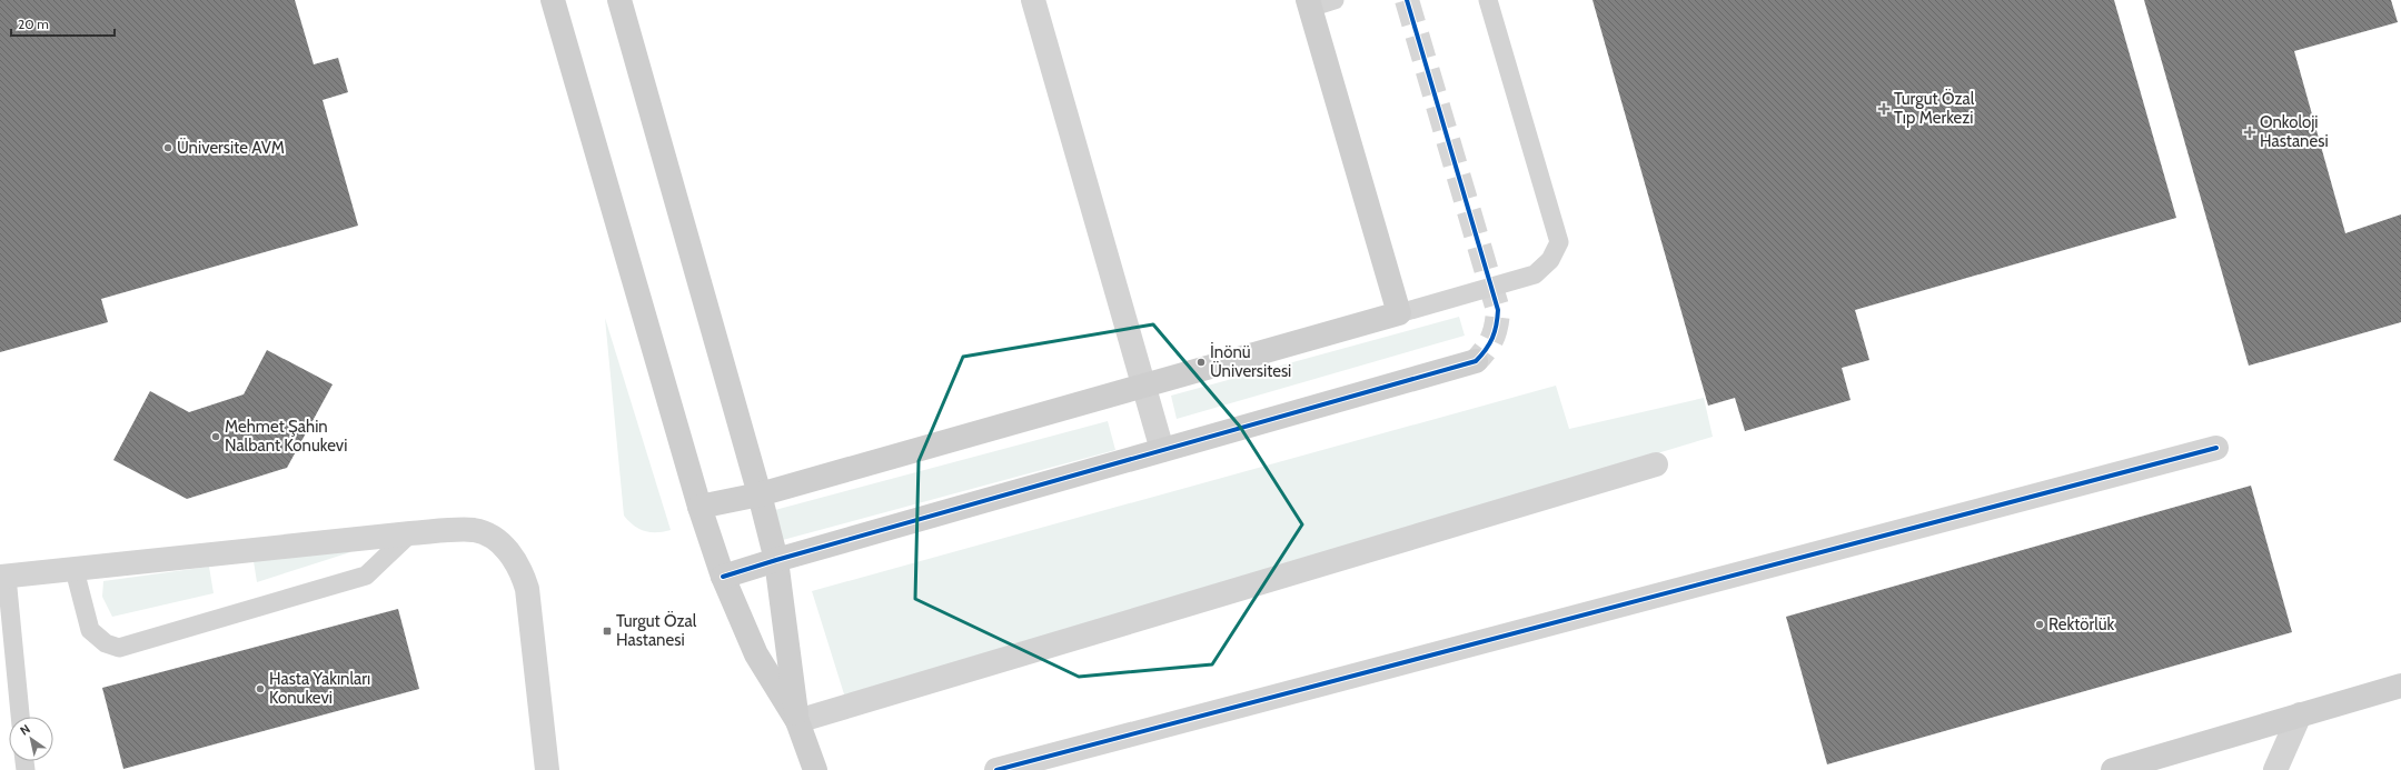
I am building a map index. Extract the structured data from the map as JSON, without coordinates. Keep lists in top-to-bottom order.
{
  "places": {
    "health": ["Turgut Özal Tıp Merkezi", "Onkoloji Hastanesi"],
    "other": [
      "Üniversite AVM",
      "İnönü Üniversitesi",
      "Mehmet Şahin Nalbant Konukevi",
      "Rektörlük",
      "Hasta Yakınları Konukevi"
    ],
    "transit": ["Turgut Özal Hastanesi"]
  },
  "scale_bar": "20 m",
  "north": "top left"
}
